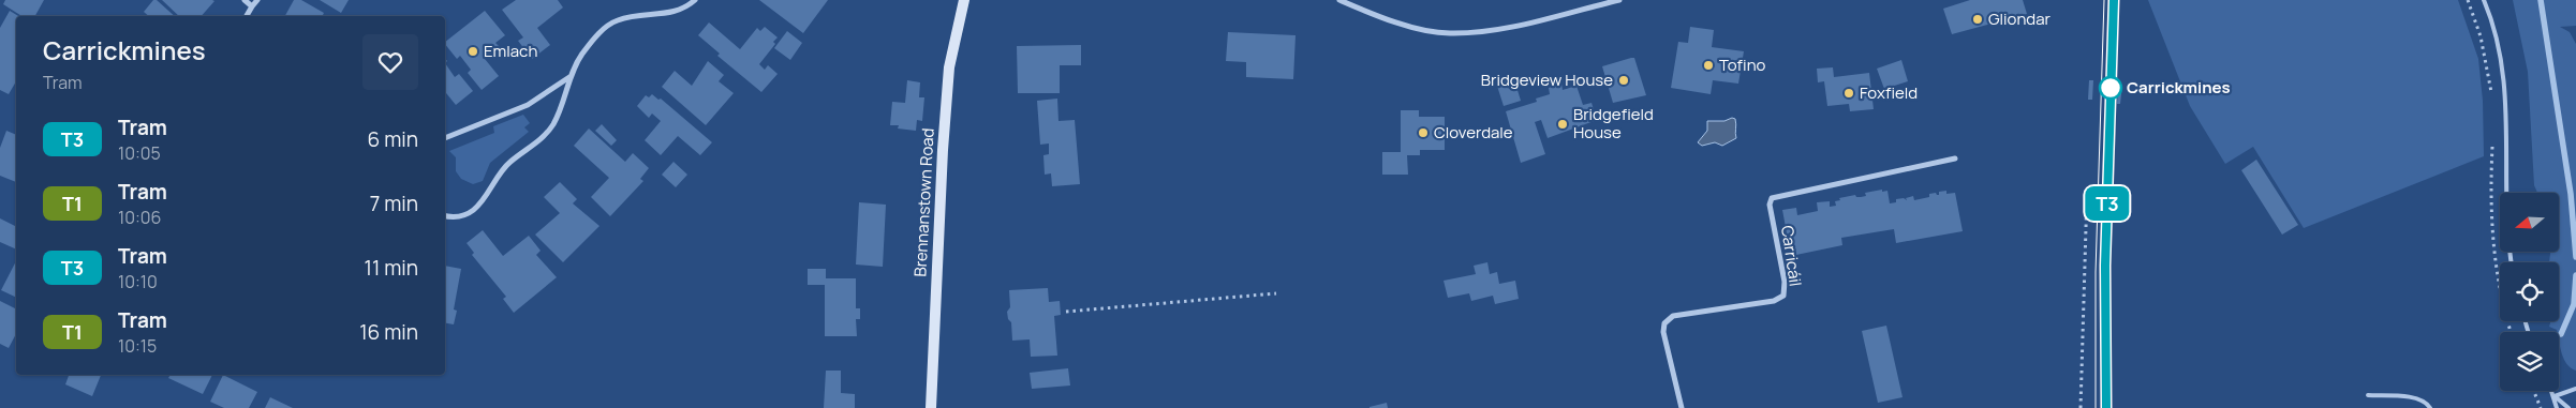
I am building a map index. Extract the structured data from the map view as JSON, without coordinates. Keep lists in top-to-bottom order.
{
  "streets": {
    "street": ["Brennanstown Road", "Carricáil"]
  },
  "places": [
    "Gliondar",
    "Emlach",
    "Tofino",
    "Bridgeview House",
    "Carrickmines",
    "Foxfield",
    "Bridgefield House",
    "Cloverdale"
  ],
  "lines": ["tram line T3"],
  "north": "left",
  "page": {
    "on_map": "T3",
    "heading": ["Carrickmines", "Tram"],
    "list": [
      {
        "mark": "T3",
        "name": "Tram",
        "note": "10:05",
        "value": "6 min"
      },
      {
        "mark": "T1",
        "name": "Tram",
        "note": "10:06",
        "value": "7 min"
      },
      {
        "mark": "T3",
        "name": "Tram",
        "note": "10:10",
        "value": "11 min"
      },
      {
        "mark": "T1",
        "name": "Tram",
        "note": "10:15",
        "value": "16 min"
      }
    ]
  }
}
